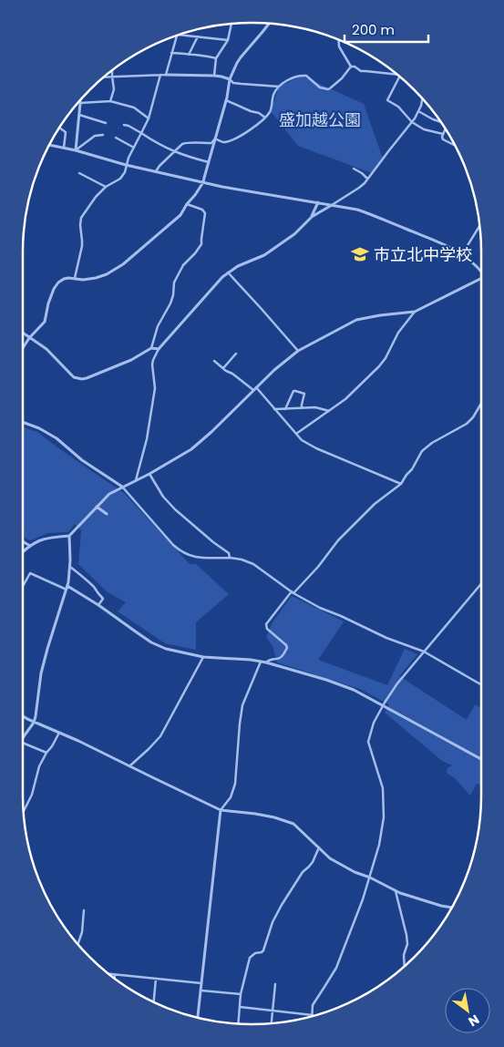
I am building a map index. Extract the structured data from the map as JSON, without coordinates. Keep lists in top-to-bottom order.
{
  "parks": ["盛加越公園"],
  "places": {
    "school or university": ["市立北中学校"]
  },
  "scale_bar": "200 m",
  "north": "bottom right"
}
